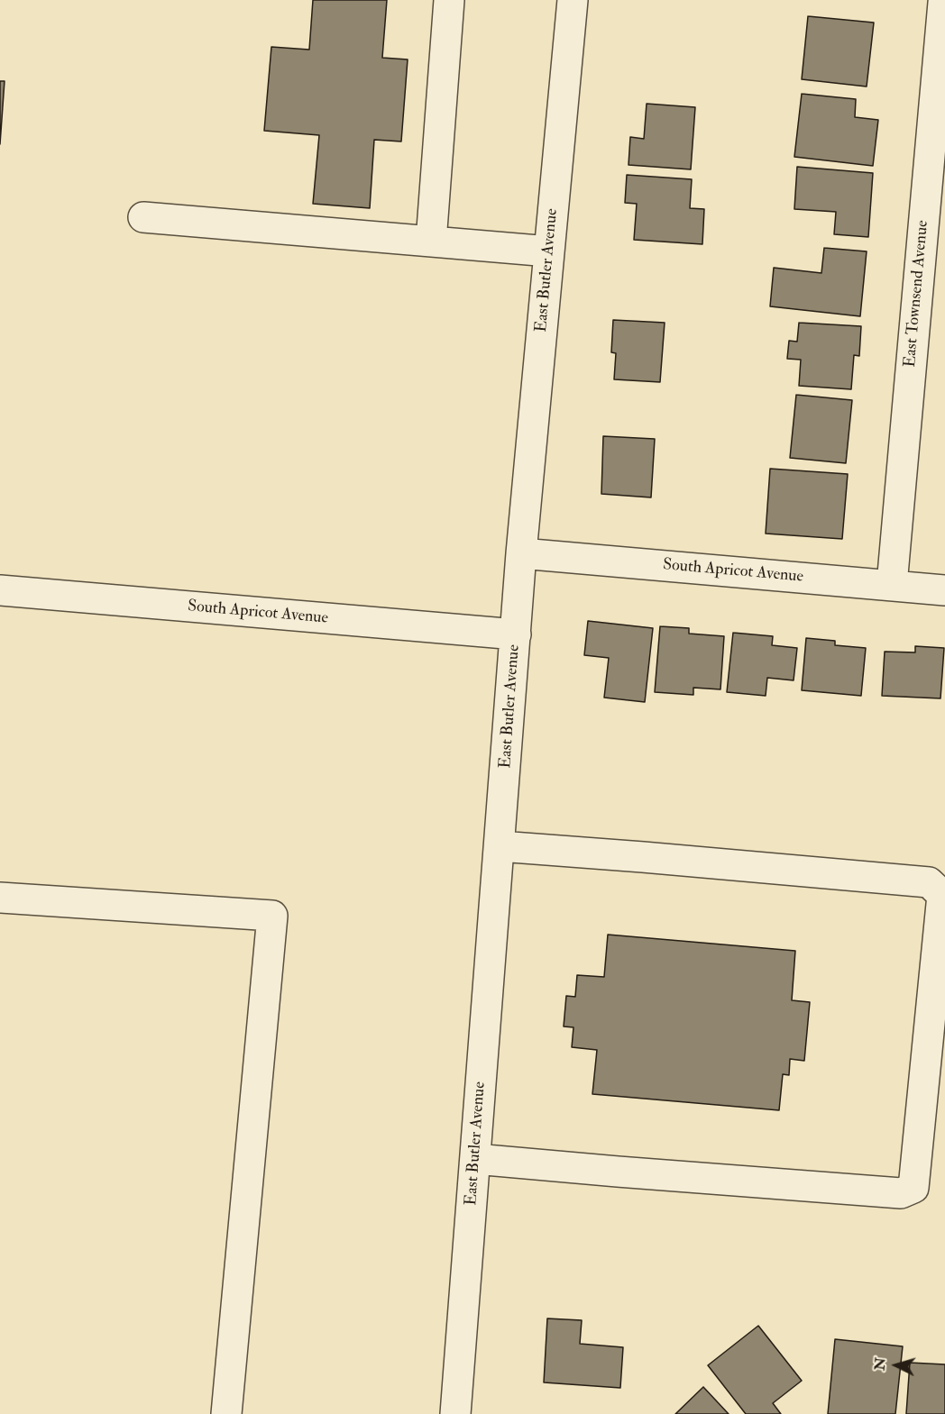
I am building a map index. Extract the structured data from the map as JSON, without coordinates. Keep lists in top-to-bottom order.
{
  "streets": {
    "street": ["East Butler Avenue", "East Townsend Avenue", "South Apricot Avenue"]
  },
  "crossings": [
    ["East Butler Avenue", "South Apricot Avenue"],
    ["East Townsend Avenue", "South Apricot Avenue"]
  ],
  "north": "left"
}
